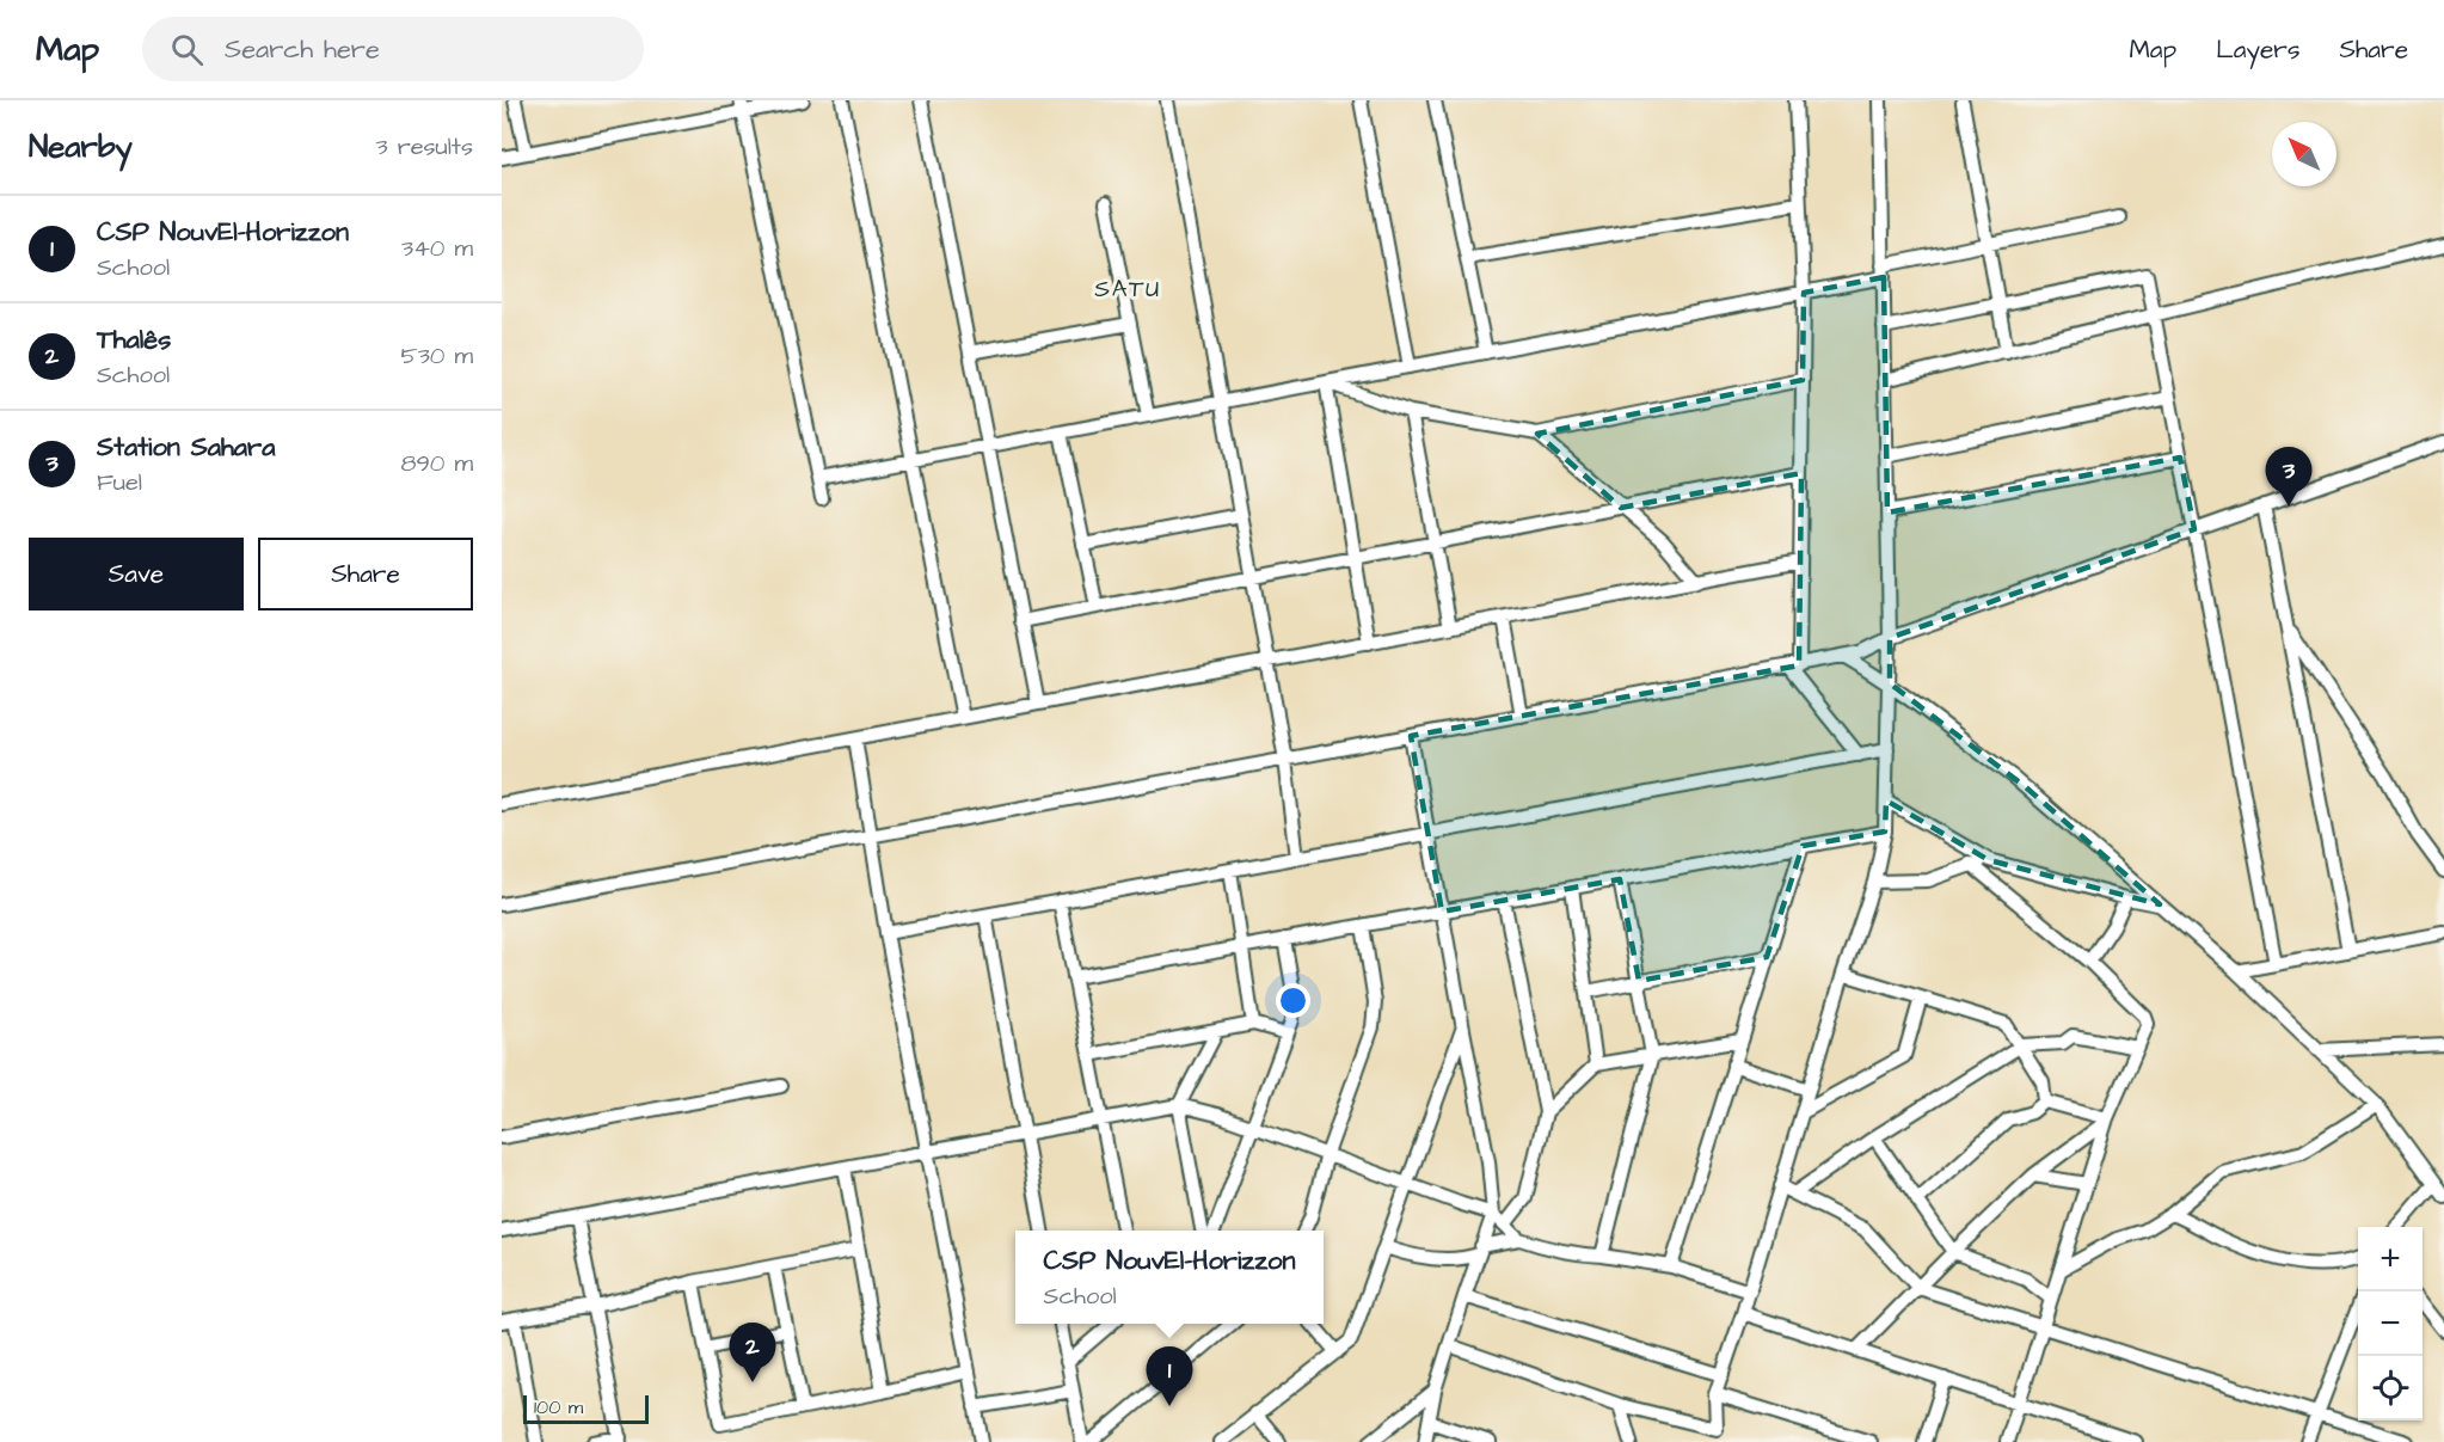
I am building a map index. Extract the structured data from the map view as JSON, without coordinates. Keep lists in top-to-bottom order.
{
  "districts": ["SATU"],
  "scale_bar": "100 m",
  "north": "top left",
  "page": {
    "header": "Map",
    "search": "Search here",
    "nav": ["Map", "Layers", "Share"],
    "heading": ["Nearby", "3 results"],
    "list": [
      {
        "mark": "1",
        "name": "CSP NouvEl-Horizzon",
        "note": "School",
        "value": "340 m"
      },
      {
        "mark": "2",
        "name": "Thalês",
        "note": "School",
        "value": "530 m"
      },
      {
        "mark": "3",
        "name": "Station Sahara",
        "note": "Fuel",
        "value": "890 m"
      }
    ],
    "pins": ["3", "2", "1"],
    "buttons": ["Save", "Share"],
    "map_buttons": ["+", "−"],
    "popup": ["CSP NouvEl-Horizzon", "School"],
    "scale": "100 m"
  }
}
